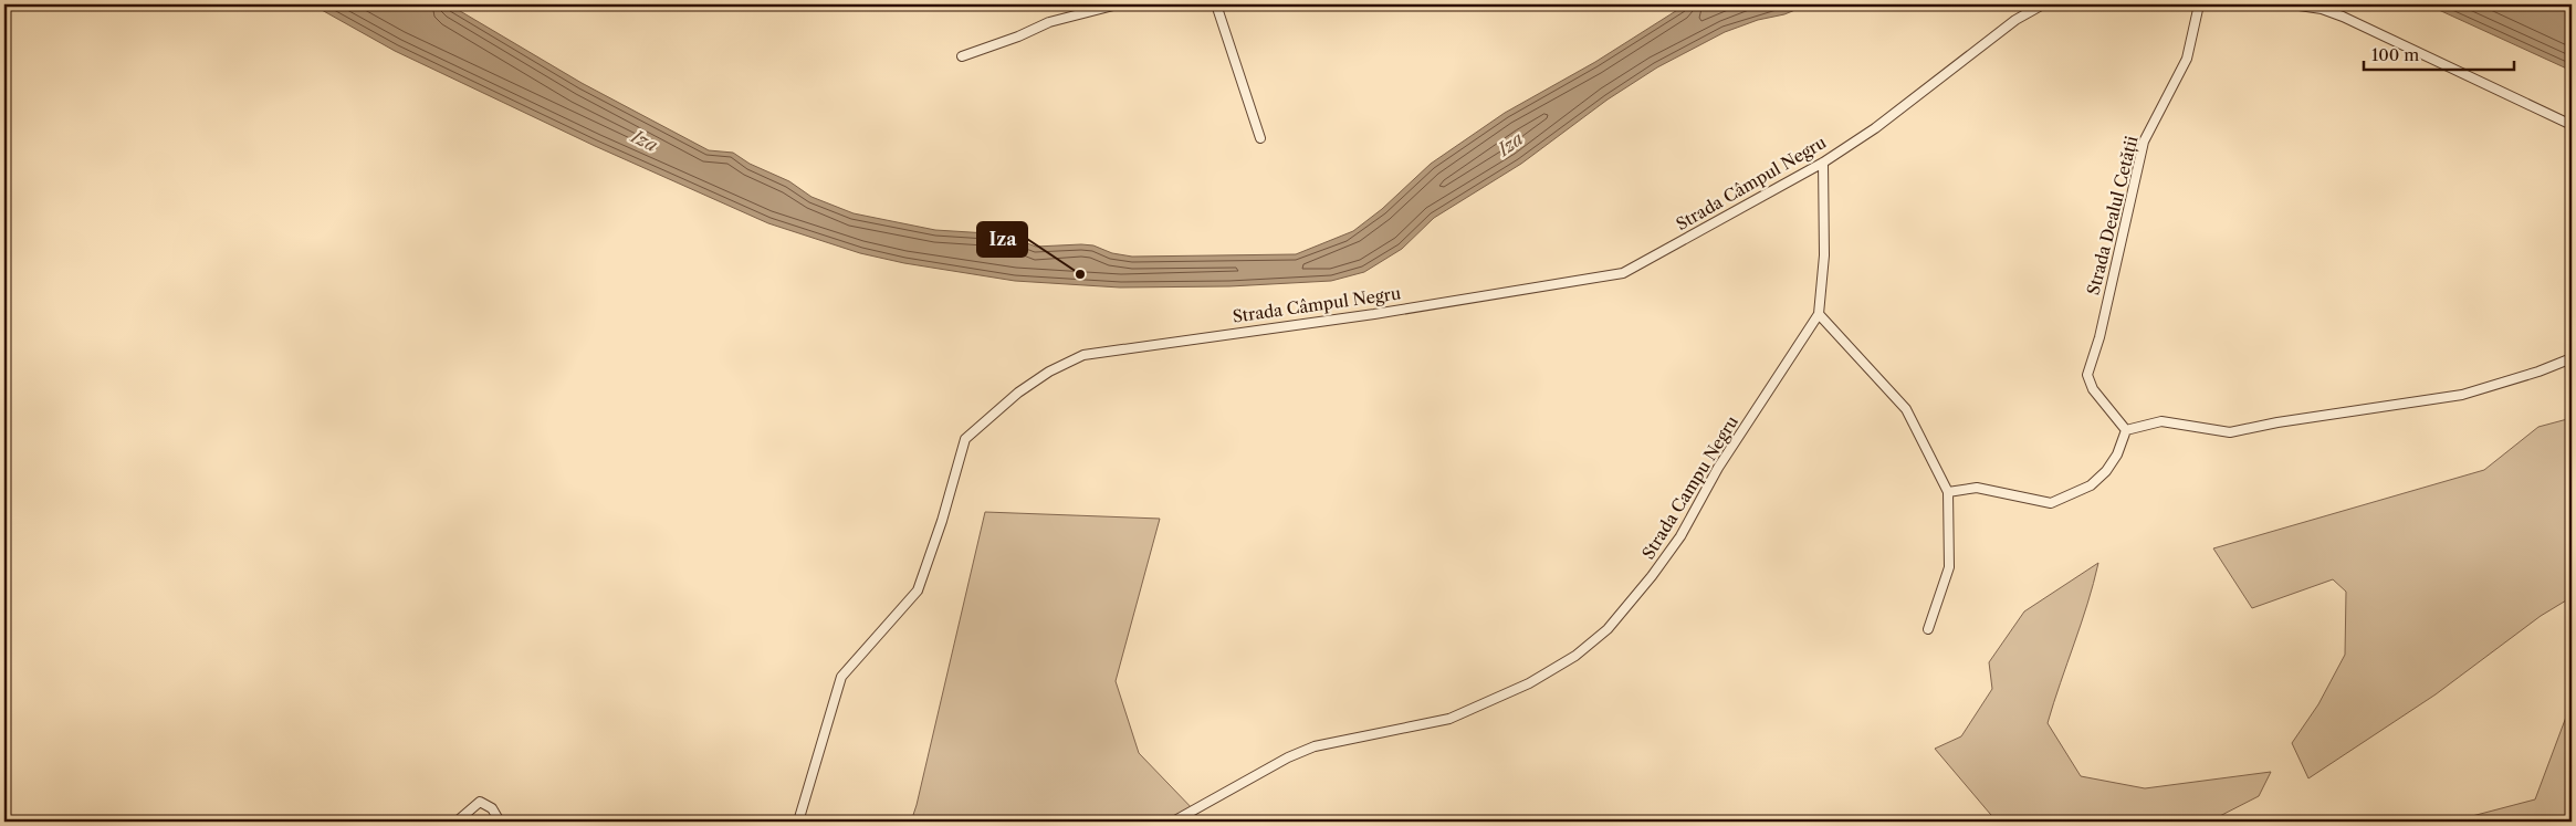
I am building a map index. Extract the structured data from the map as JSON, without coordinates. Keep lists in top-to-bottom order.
{
  "streets": {
    "street": ["Strada Câmpul Negru", "Strada Dealul Cetății", "Strada Campu Negru"]
  },
  "crossings": [
    ["Strada Câmpul Negru", "Strada Campu Negru"]
  ],
  "water": ["Iza"],
  "places": ["Iza"],
  "scale_bar": "100 m"
}
